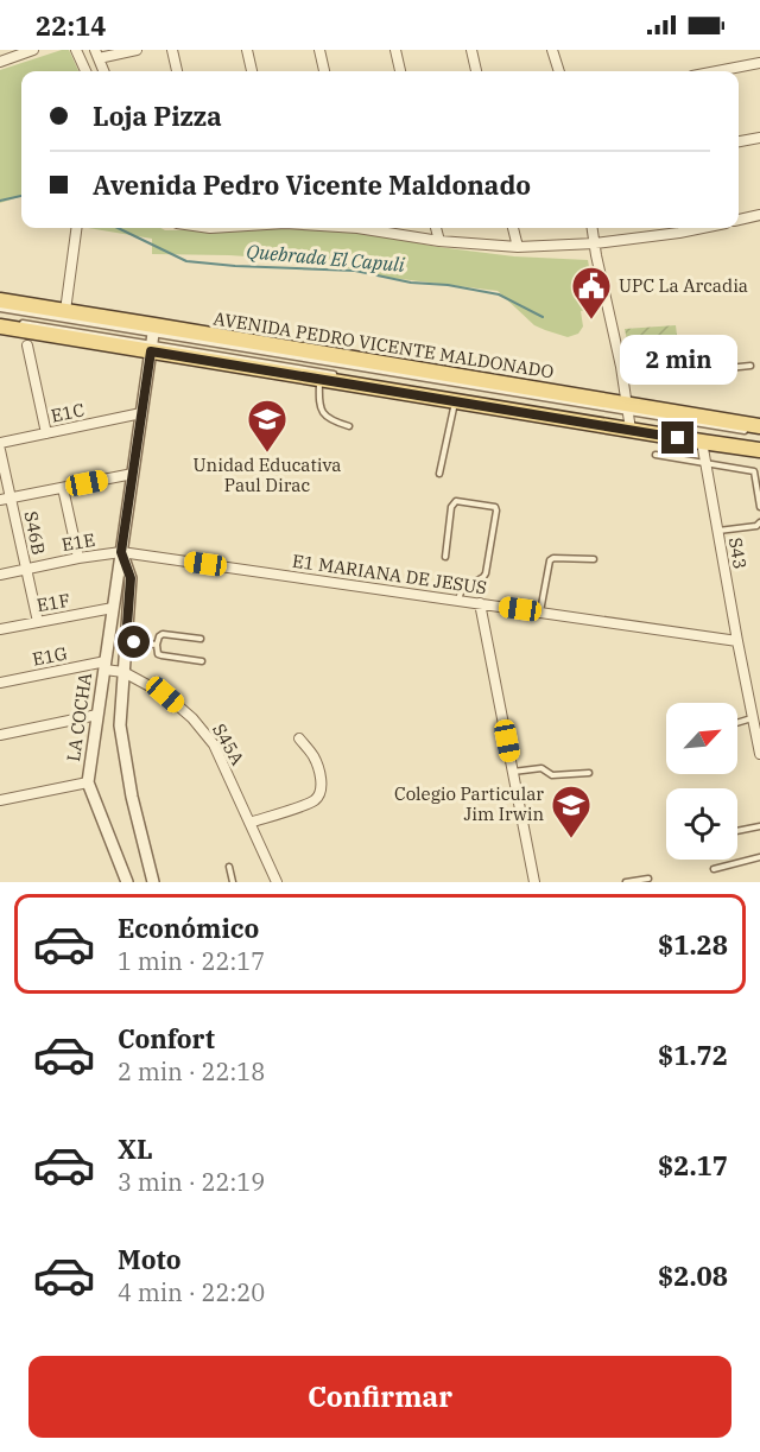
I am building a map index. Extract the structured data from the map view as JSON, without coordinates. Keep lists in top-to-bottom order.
{
  "streets": {
    "main road": ["AVENIDA PEDRO VICENTE MALDONADO"],
    "street": [
      "E1C",
      "S46B",
      "E1E",
      "S43",
      "E1 MARIANA DE JESUS",
      "E1F",
      "E1G",
      "LA COCHA",
      "S45A"
    ]
  },
  "crossings": [
    ["AVENIDA PEDRO VICENTE MALDONADO", "S43"],
    ["AVENIDA PEDRO VICENTE MALDONADO", "LA COCHA"],
    ["E1C", "LA COCHA"],
    ["S46B", "E1E"],
    ["S46B", "E1F"],
    ["E1E", "E1 MARIANA DE JESUS"],
    ["E1E", "LA COCHA"],
    ["S43", "E1 MARIANA DE JESUS"],
    ["E1 MARIANA DE JESUS", "LA COCHA"],
    ["E1F", "LA COCHA"],
    ["E1G", "LA COCHA"],
    ["E1G", "S45A"],
    ["LA COCHA", "S45A"]
  ],
  "water": ["Quebrada El Capuli"],
  "places": {
    "public building": ["UPC La Arcadia"],
    "school or university": ["Unidad Educativa Paul Dirac", "Colegio Particular Jim Irwin"]
  },
  "north": "top right",
  "page": {
    "status": "22:14",
    "banner": ["Loja Pizza", "Avenida Pedro Vicente Maldonado"],
    "bubble": "2 min",
    "list": [
      {
        "name": "Económico",
        "note": "1 min · 22:17",
        "value": "$1.28"
      },
      {
        "name": "Confort",
        "note": "2 min · 22:18",
        "value": "$1.72"
      },
      {
        "name": "XL",
        "note": "3 min · 22:19",
        "value": "$2.17"
      },
      {
        "name": "Moto",
        "note": "4 min · 22:20",
        "value": "$2.08"
      }
    ],
    "buttons": "Confirmar"
  }
}
